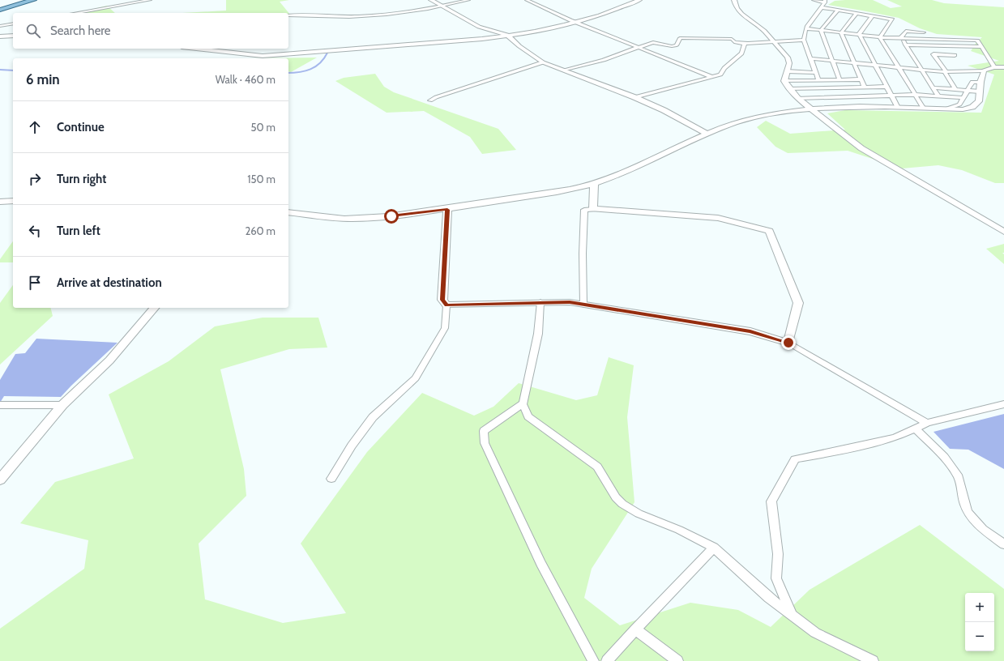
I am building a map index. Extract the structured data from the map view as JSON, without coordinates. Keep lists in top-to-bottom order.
{
  "page": {
    "search": "Search here",
    "heading": ["6 min", "Walk · 460 m"],
    "list": [
      ["Continue", "50 m"],
      ["Turn right", "150 m"],
      ["Turn left", "260 m"],
      "Arrive at destination"
    ],
    "map_buttons": ["+", "−"]
  }
}
